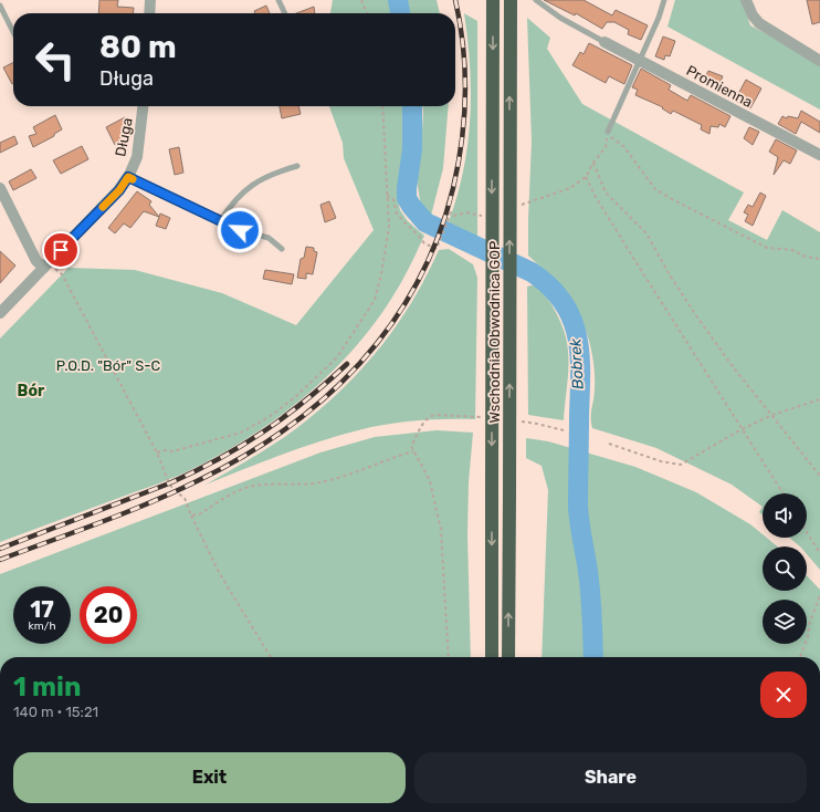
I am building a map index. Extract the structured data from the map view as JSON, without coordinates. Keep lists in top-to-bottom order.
{
  "streets": {
    "highway": ["Wschodnia Obwodnica GOP"],
    "street": ["Promienna", "Długa"]
  },
  "districts": ["Bór"],
  "water": ["Bobrek"],
  "parks": ["P.O.D. \"Bór\" S-C"],
  "page": {
    "turn": ["80 m", "Długa"],
    "speed": "17 km/h",
    "limit": "20",
    "heading": ["1 min", "140 m · 15:21"],
    "buttons": ["Exit", "Share"]
  }
}
